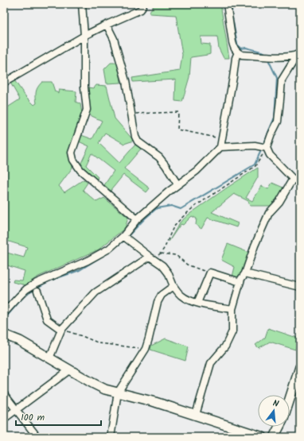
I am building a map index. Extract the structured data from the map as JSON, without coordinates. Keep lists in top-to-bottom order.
{
  "scale_bar": "100 m",
  "north": "top"
}
